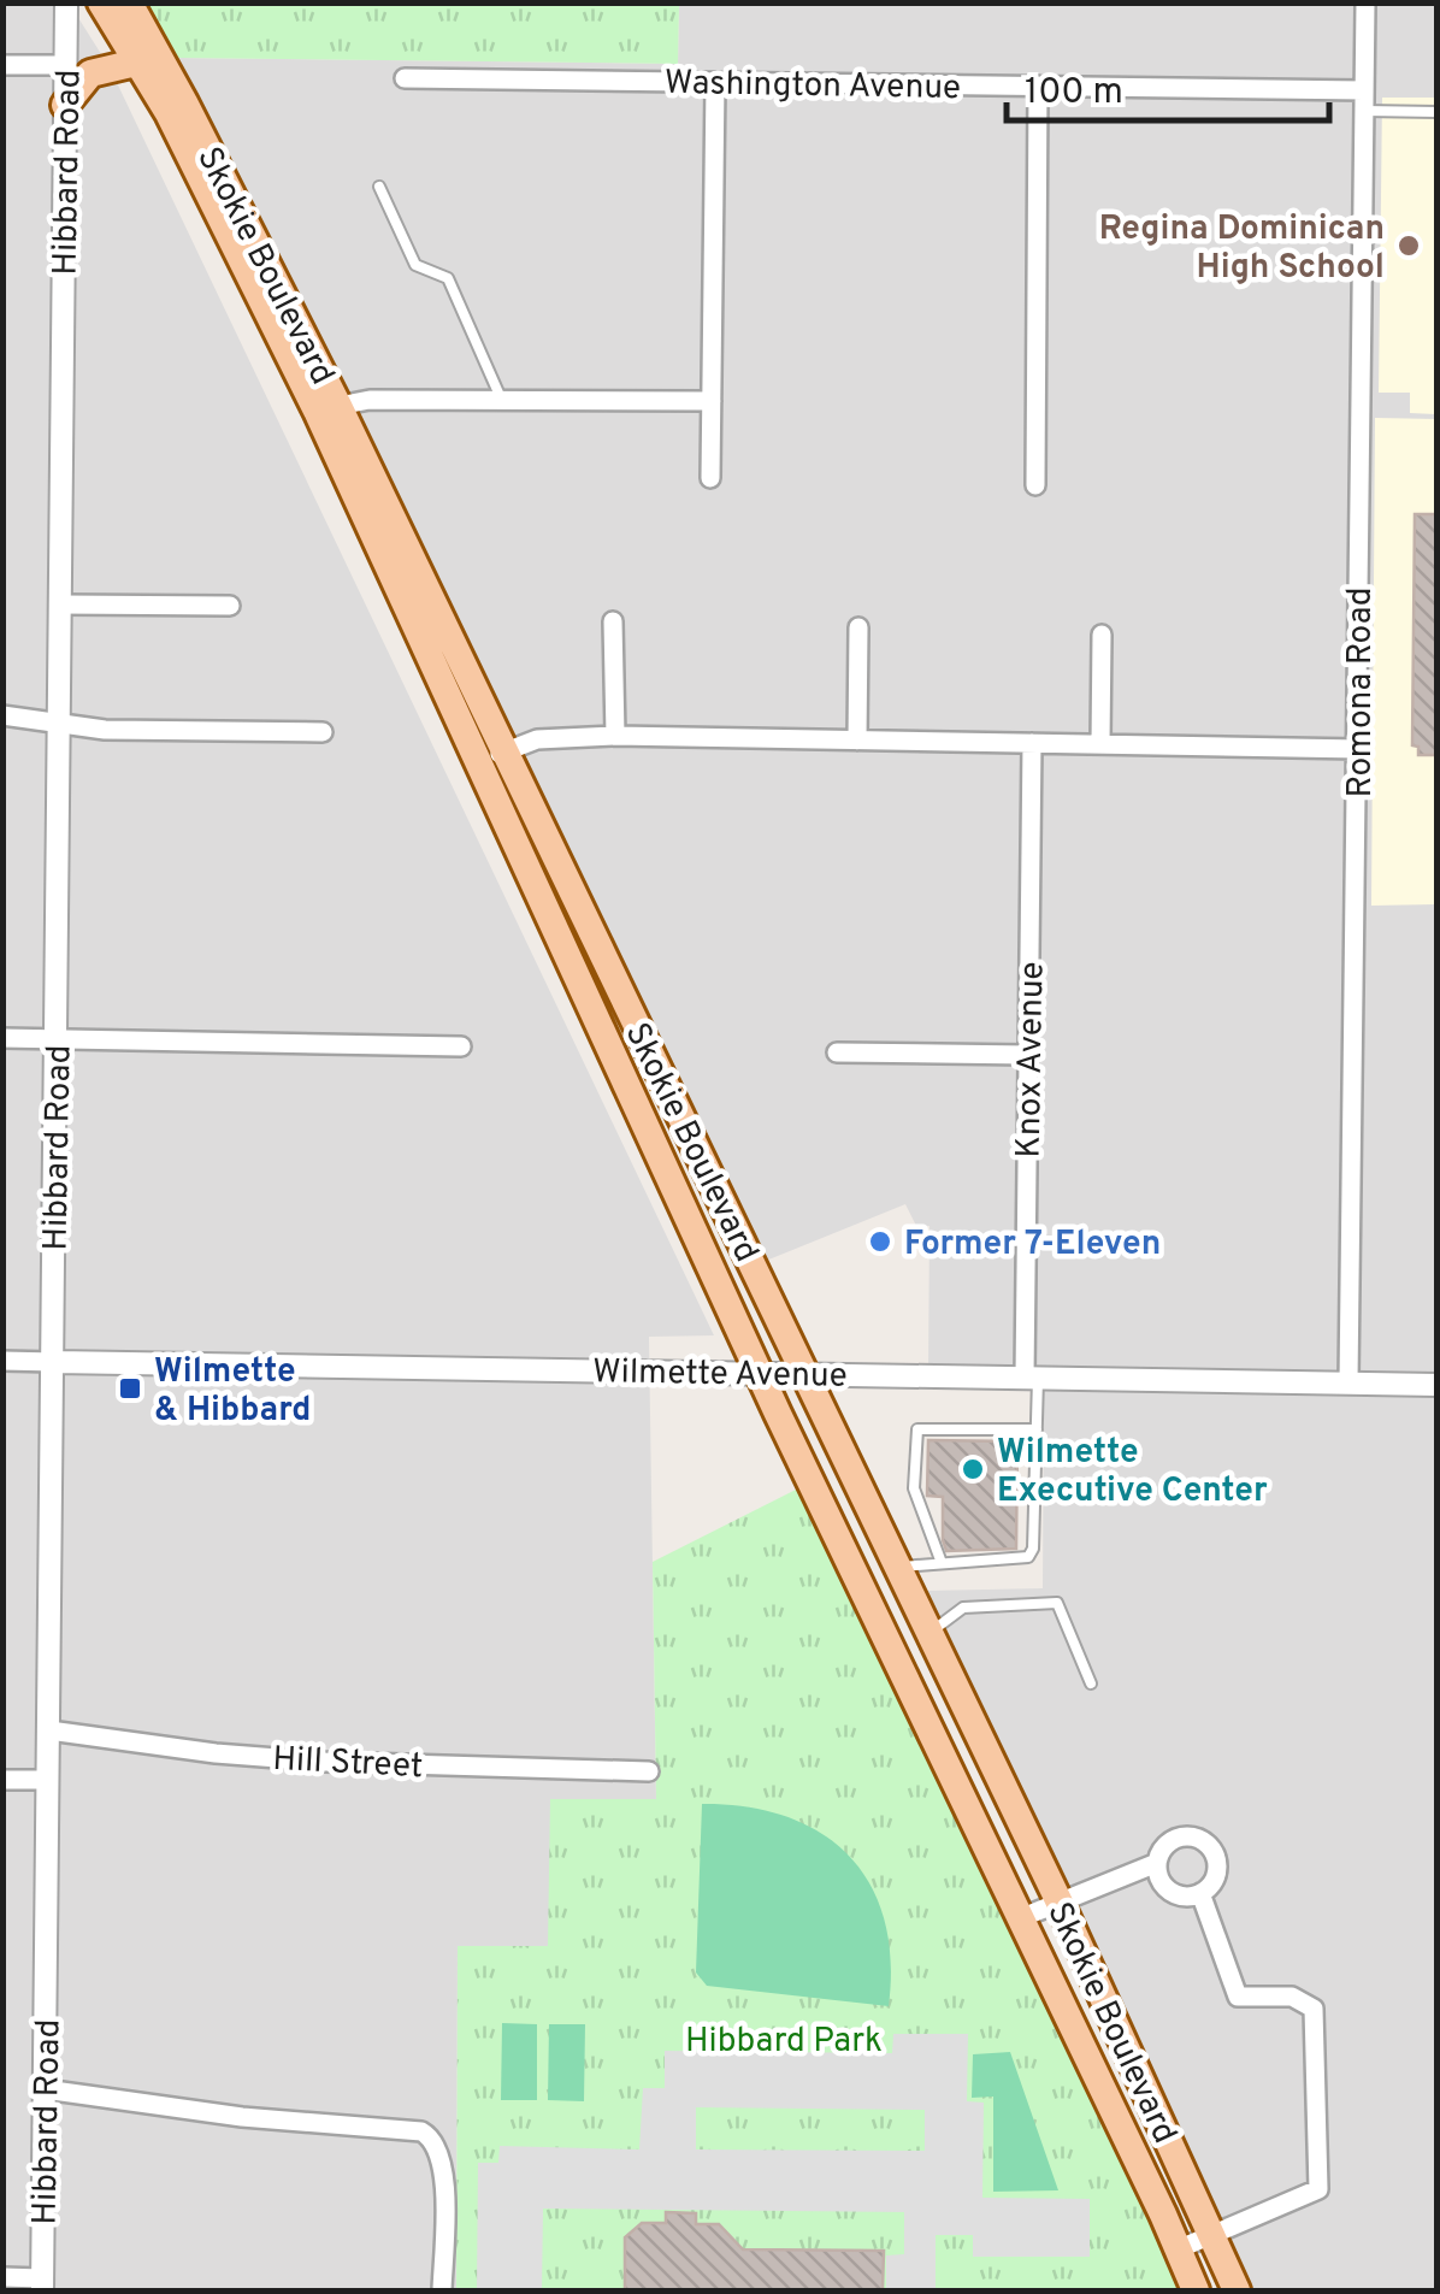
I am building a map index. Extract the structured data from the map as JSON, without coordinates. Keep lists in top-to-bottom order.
{
  "streets": {
    "main road": ["Skokie Boulevard"],
    "street": [
      "Washington Avenue",
      "Hibbard Road",
      "Romona Road",
      "Knox Avenue",
      "Wilmette Avenue",
      "Hill Street"
    ]
  },
  "crossings": [
    ["Washington Avenue", "Romona Road"],
    ["Hibbard Road", "Wilmette Avenue"],
    ["Hibbard Road", "Hill Street"],
    ["Skokie Boulevard", "Wilmette Avenue"],
    ["Romona Road", "Wilmette Avenue"],
    ["Knox Avenue", "Wilmette Avenue"]
  ],
  "parks": ["Hibbard Park"],
  "places": {
    "other": ["Regina Dominican High School", "Former 7-Eleven", "Wilmette Executive Center"],
    "transit": ["Wilmette & Hibbard"]
  },
  "scale_bar": "100 m"
}
